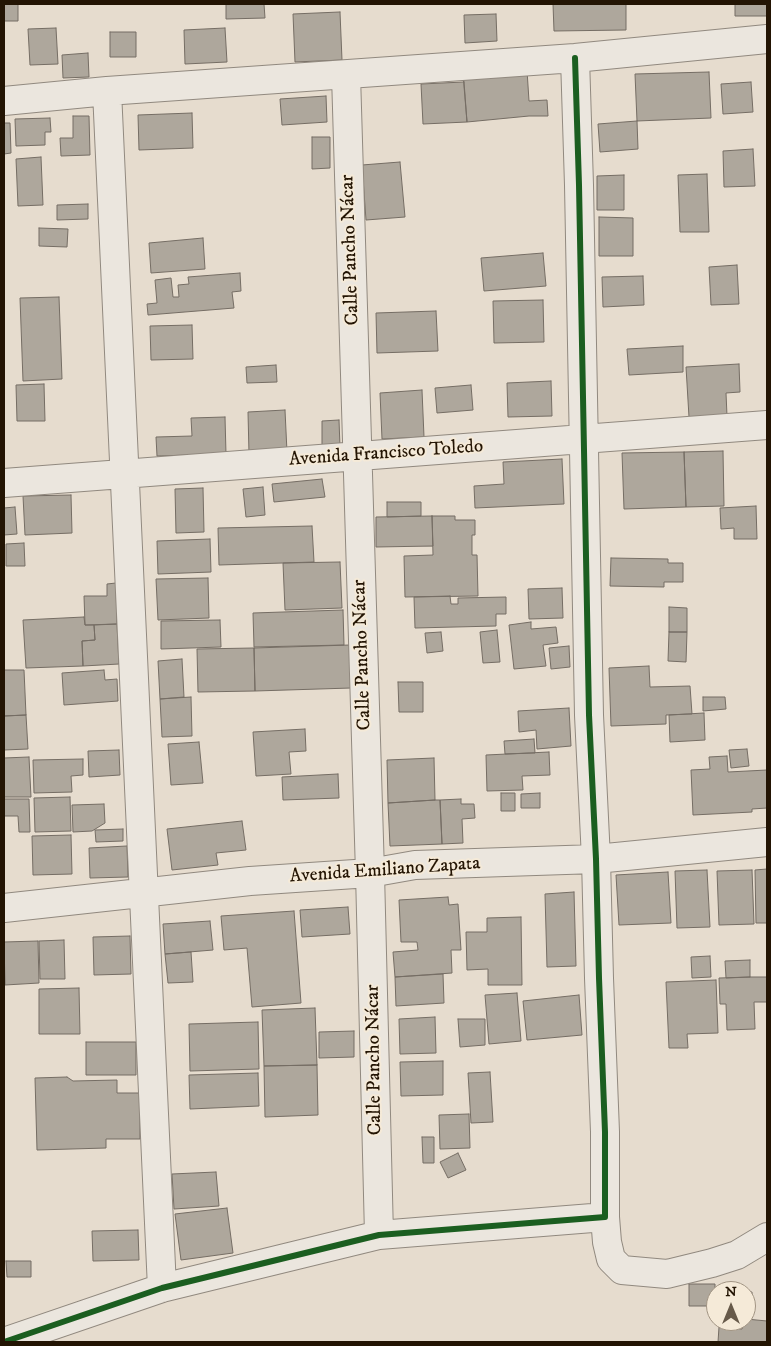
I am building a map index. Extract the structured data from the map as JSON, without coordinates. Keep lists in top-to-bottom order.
{
  "streets": {
    "street": ["Calle Pancho Nácar", "Avenida Francisco Toledo", "Avenida Emiliano Zapata"]
  },
  "crossings": [
    ["Calle Pancho Nácar", "Avenida Francisco Toledo"],
    ["Calle Pancho Nácar", "Avenida Emiliano Zapata"]
  ],
  "north": "top"
}
